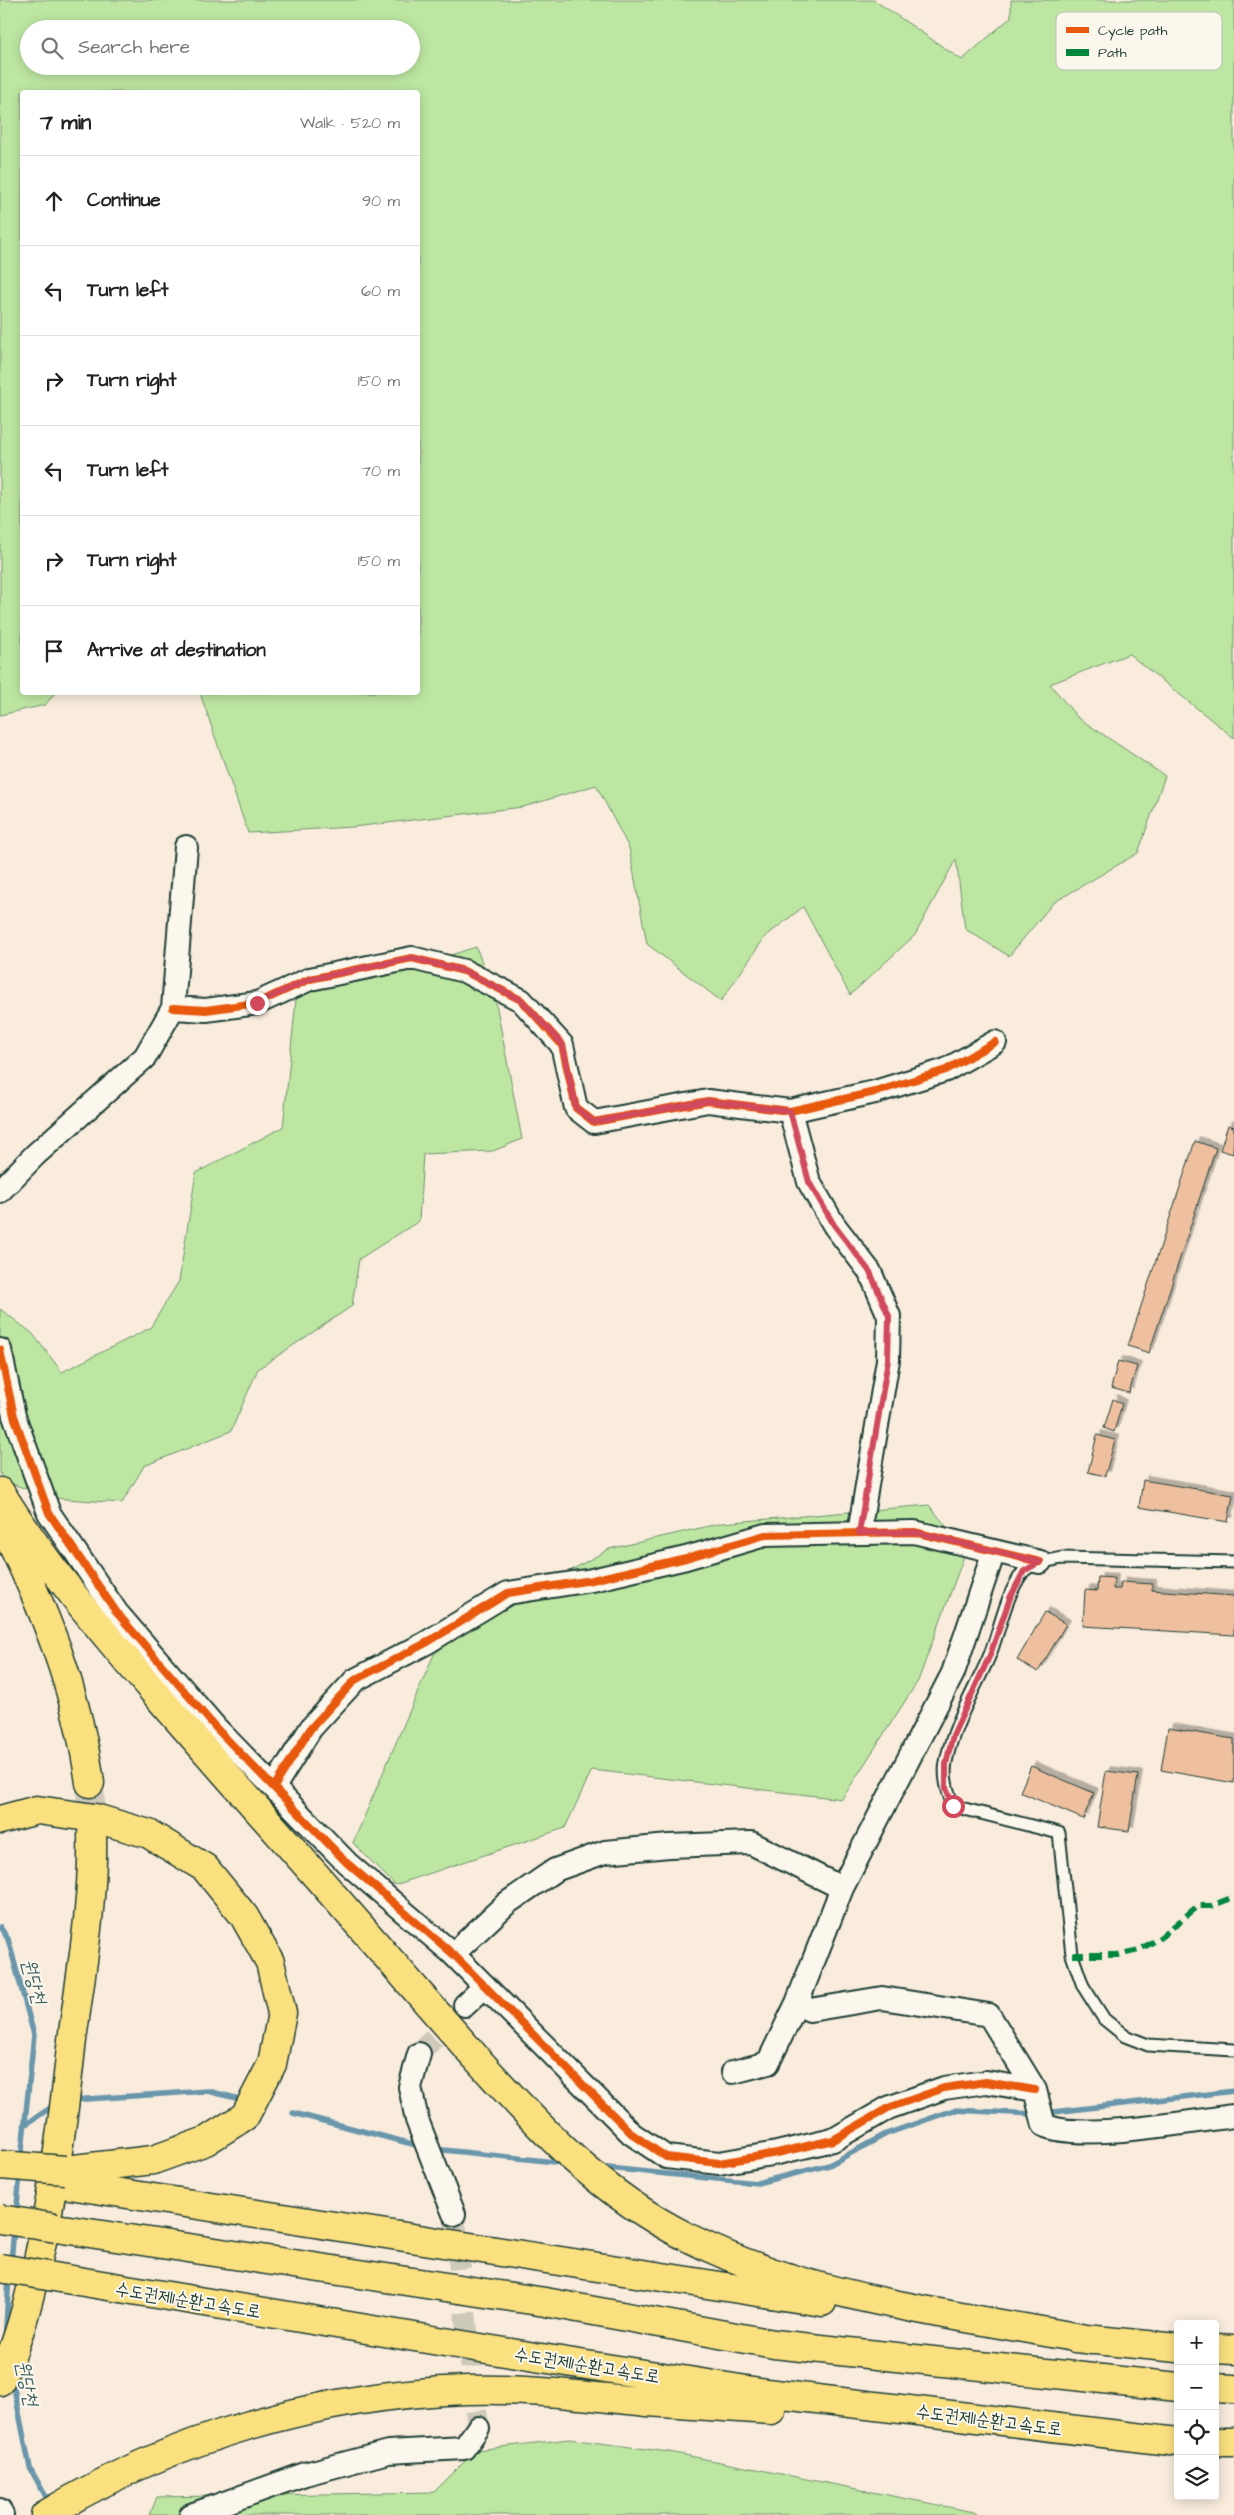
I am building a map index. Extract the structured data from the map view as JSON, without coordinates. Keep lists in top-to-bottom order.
{
  "streets": {
    "highway": ["수도권제1순환고속도로"]
  },
  "water": ["원당천"],
  "legend": ["Cycle path", "Path"],
  "page": {
    "search": "Search here",
    "heading": ["7 min", "Walk · 520 m"],
    "list": [
      ["Continue", "90 m"],
      ["Turn left", "60 m"],
      ["Turn right", "150 m"],
      ["Turn left", "70 m"],
      ["Turn right", "150 m"],
      "Arrive at destination"
    ],
    "map_buttons": ["+", "−"]
  }
}
